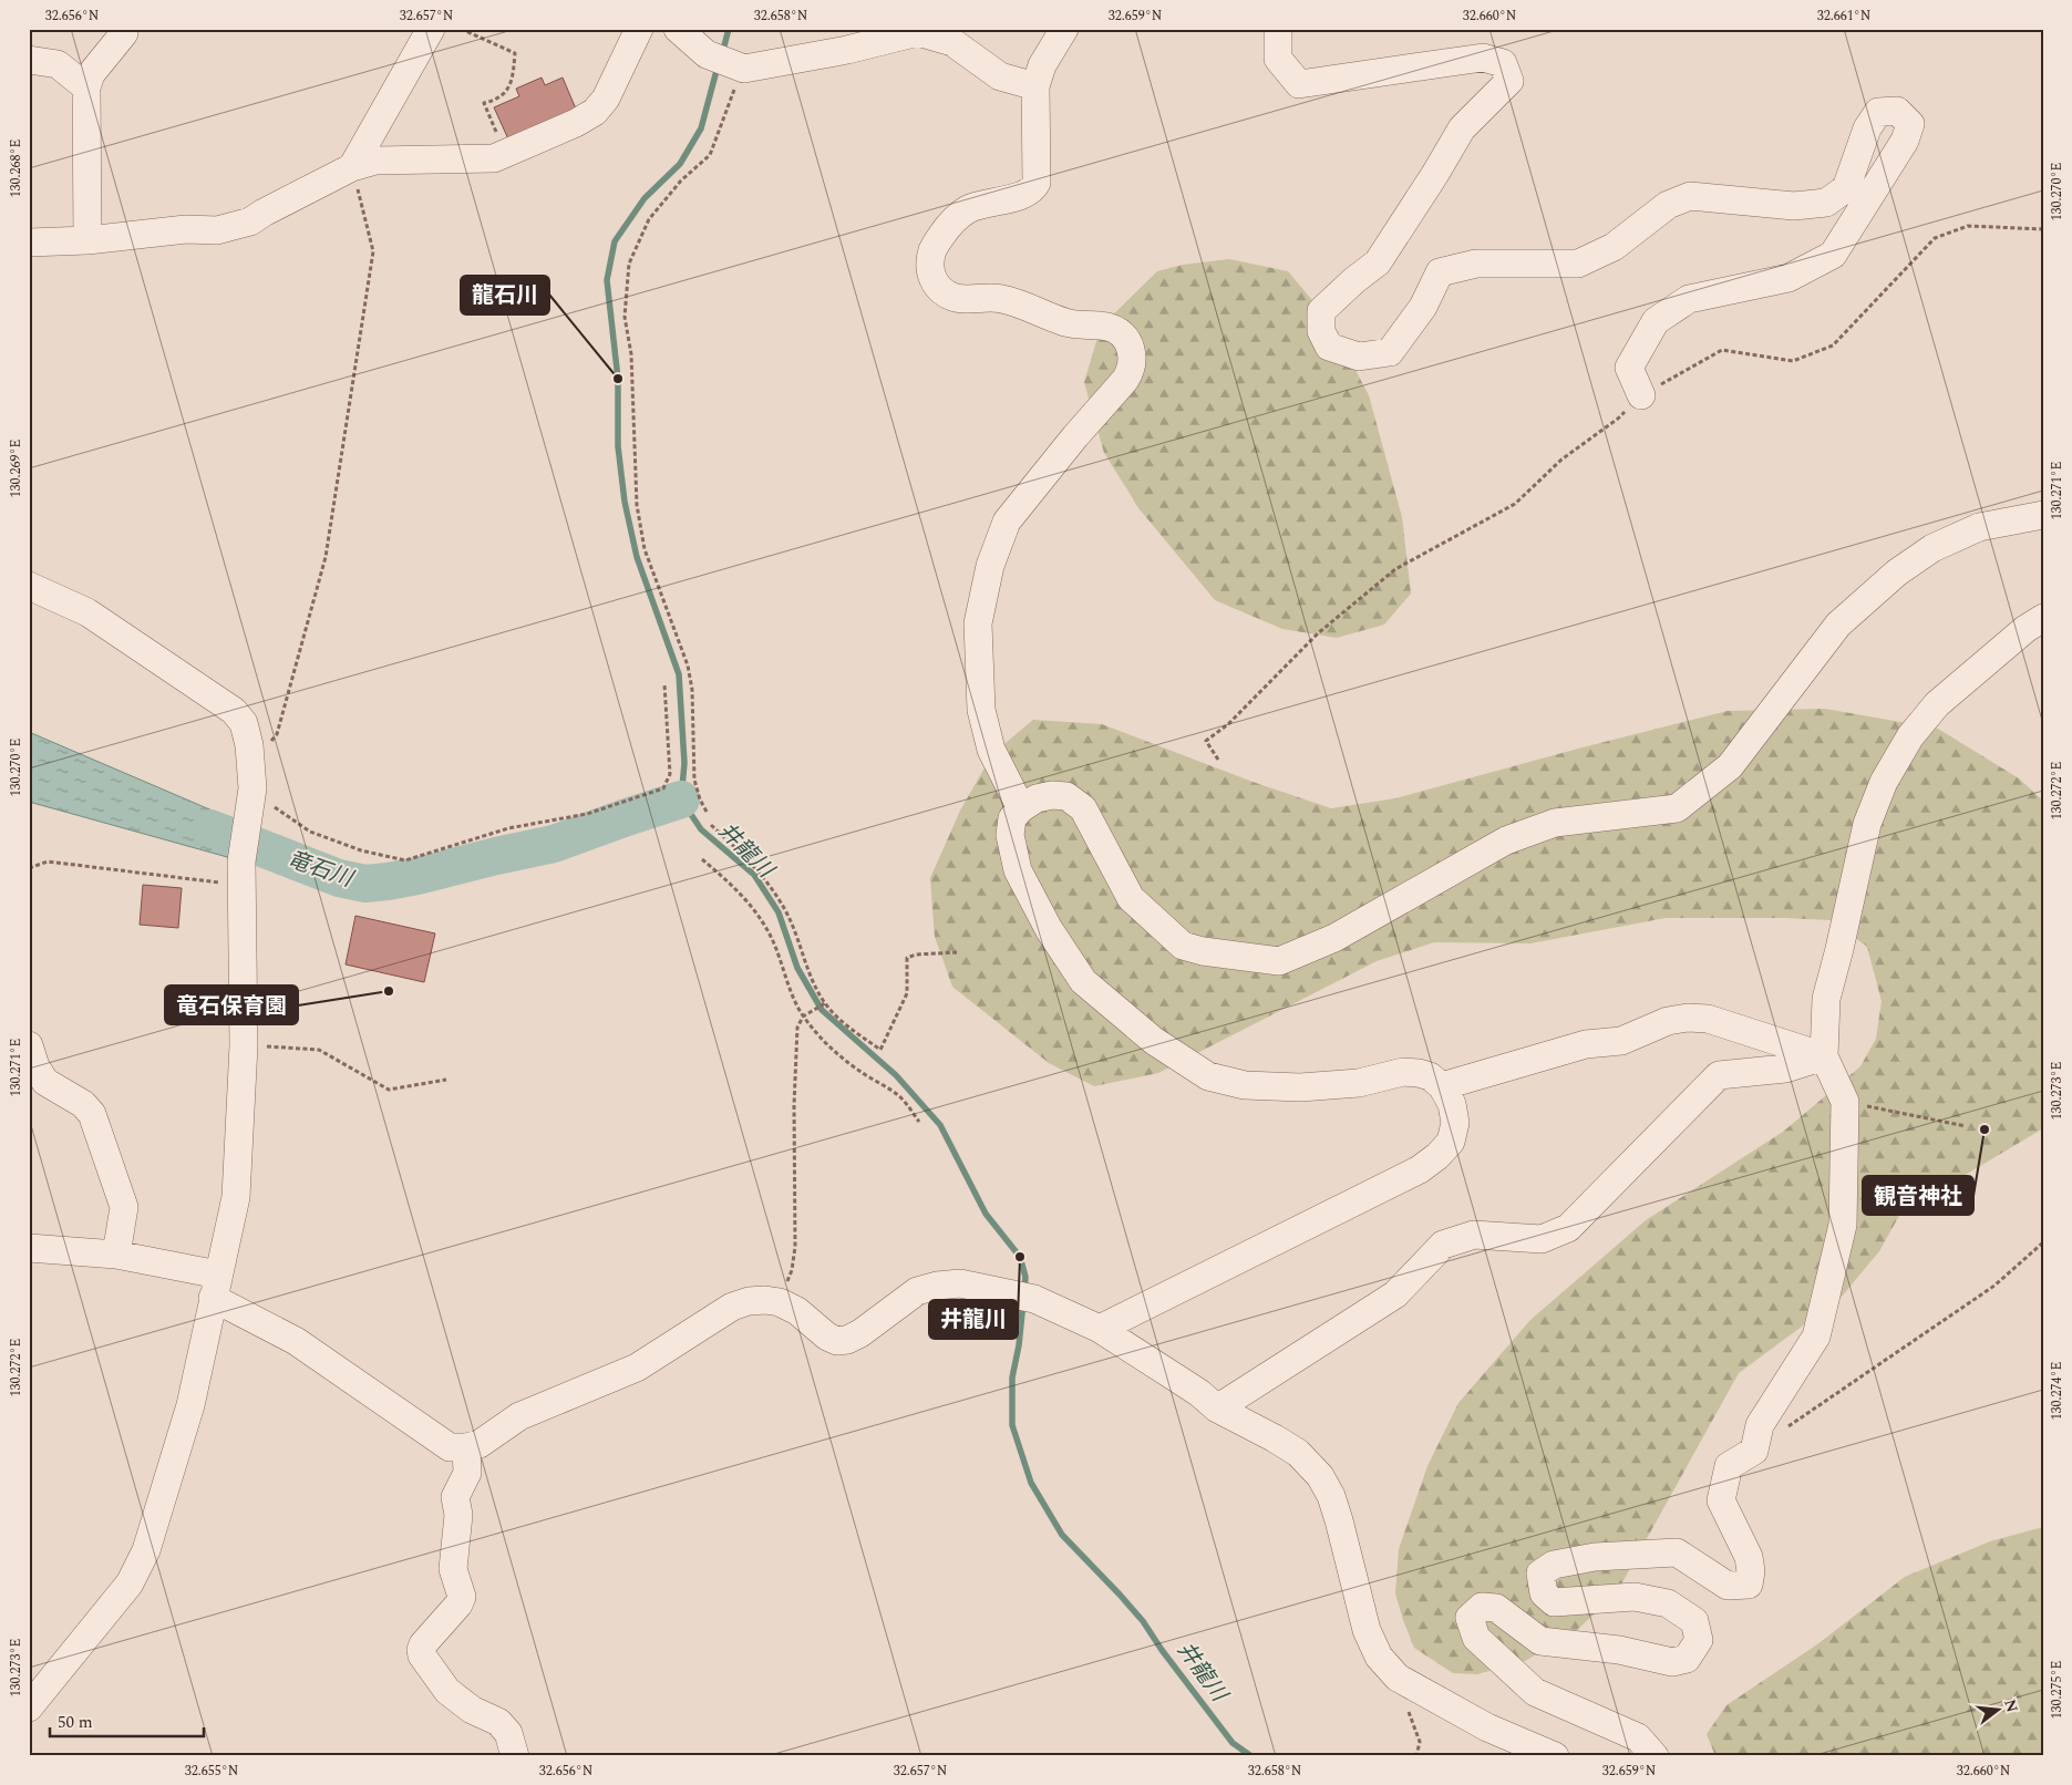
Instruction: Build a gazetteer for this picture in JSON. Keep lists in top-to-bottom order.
{
  "water": ["井龍川", "竜石川"],
  "places": [
    "龍石川",
    "竜石保育園",
    "観音神社",
    "井龍川"
  ],
  "scale_bar": "50 m",
  "north": "right",
  "coordinates": [
    "32.656°N",
    "32.657°N",
    "32.658°N",
    "32.659°N",
    "32.660°N",
    "32.661°N",
    "130.268°E",
    "130.270°E",
    "130.269°E",
    "130.271°E",
    "130.272°E",
    "130.273°E",
    "130.274°E",
    "130.275°E",
    "32.655°N"
  ]
}
